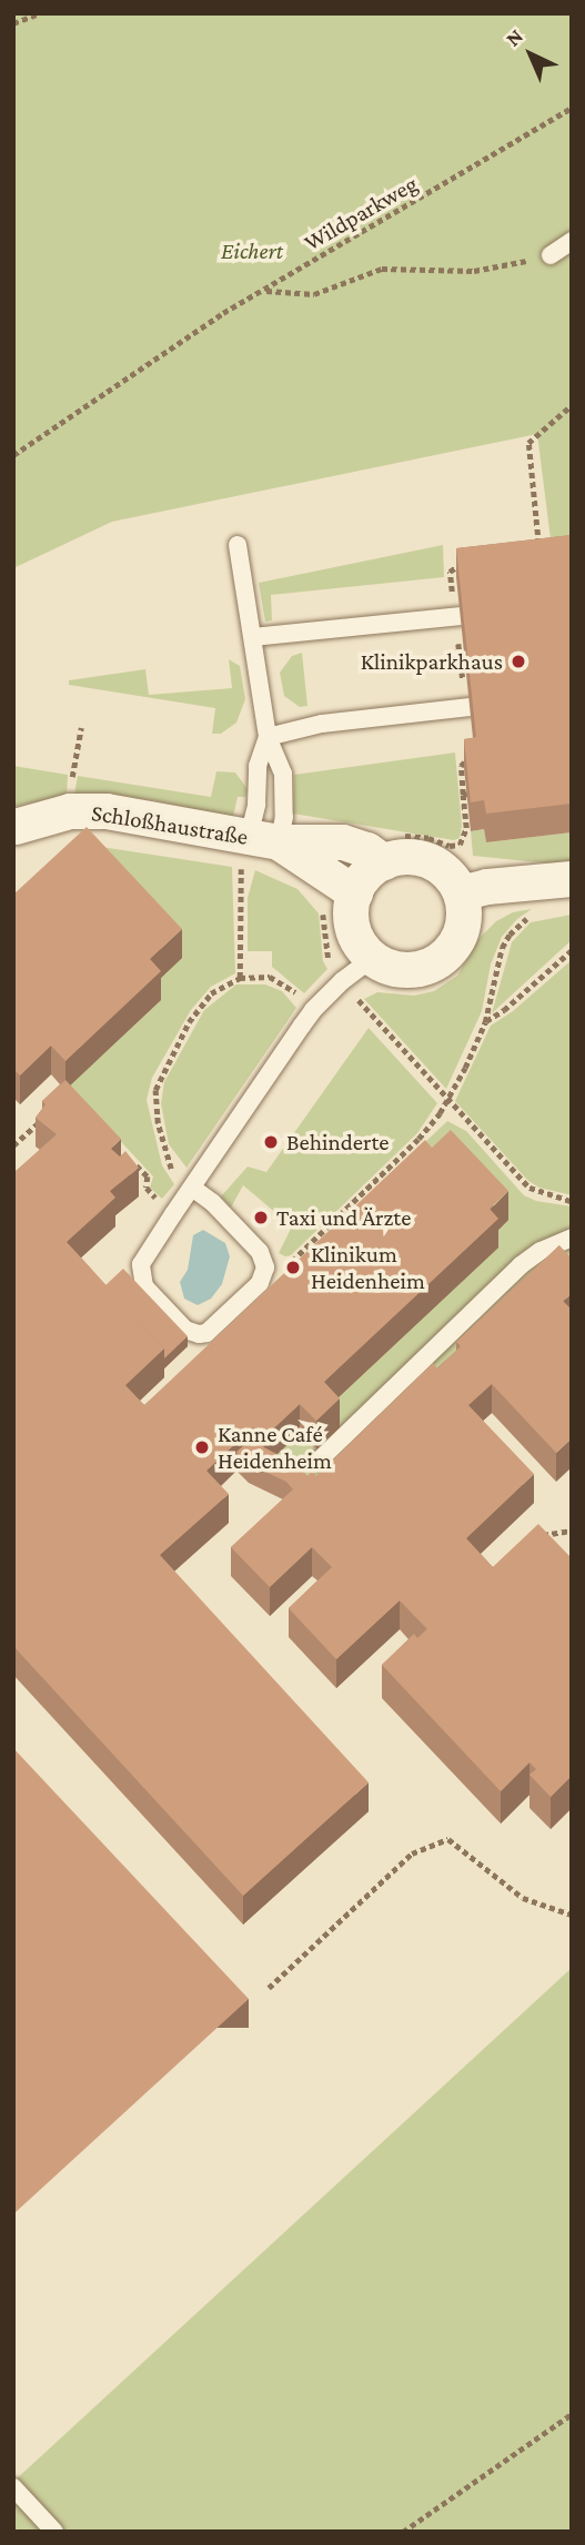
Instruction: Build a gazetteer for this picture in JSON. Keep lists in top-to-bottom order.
{
  "streets": {
    "street": ["Schloßhaustraße"],
    "path": ["Wildparkweg"]
  },
  "parks": ["Eichert"],
  "places": [
    "Klinikparkhaus",
    "Behinderte",
    "Taxi und Ärzte",
    "Klinikum Heidenheim",
    "Kanne Café Heidenheim"
  ],
  "north": "top left"
}
